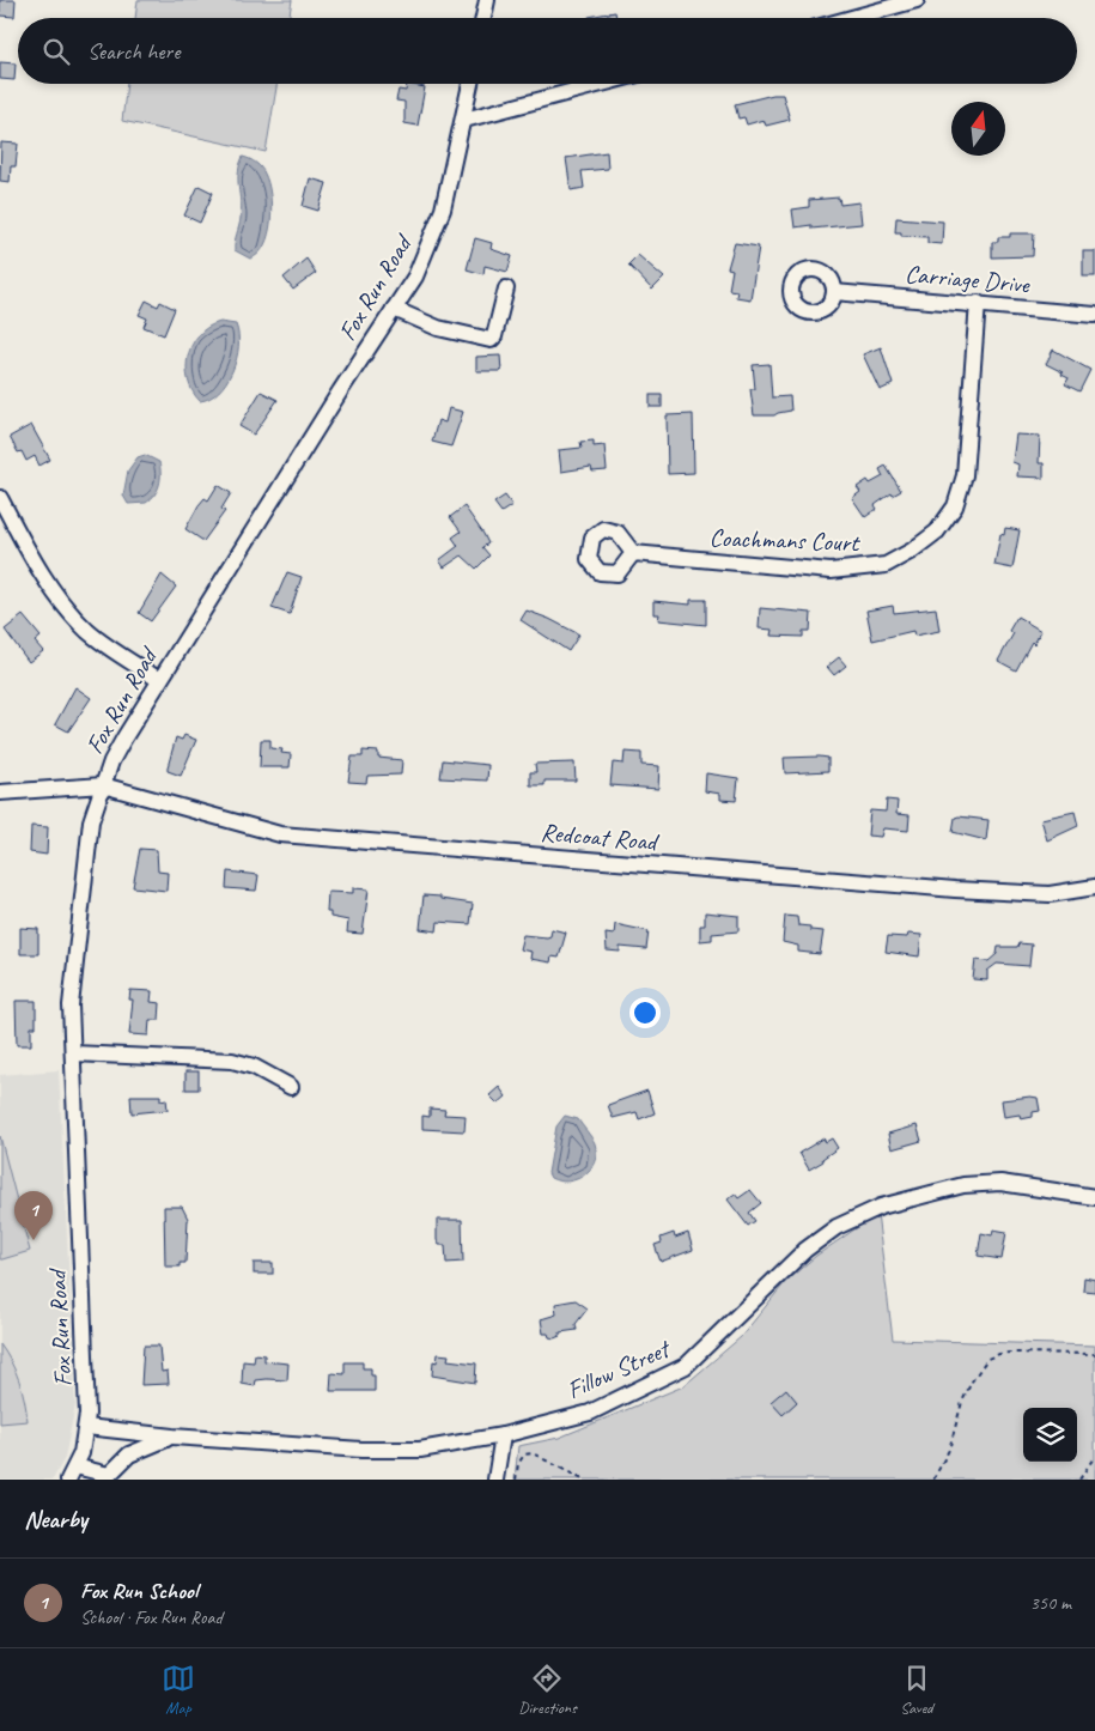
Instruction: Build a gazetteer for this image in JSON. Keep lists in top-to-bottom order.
{
  "streets": {
    "street": [
      "Carriage Drive",
      "Fox Run Road",
      "Coachmans Court",
      "Redcoat Road",
      "Fillow Street"
    ]
  },
  "crossings": [
    ["Carriage Drive", "Coachmans Court"],
    ["Fox Run Road", "Redcoat Road"],
    ["Fox Run Road", "Fillow Street"]
  ],
  "north": "top",
  "page": {
    "search": "Search here",
    "pins": "1",
    "heading": "Nearby",
    "list": [
      {
        "mark": "1",
        "name": "Fox Run School",
        "note": "School · Fox Run Road",
        "value": "350 m"
      }
    ],
    "nav": ["Map", "Directions", "Saved"]
  }
}
